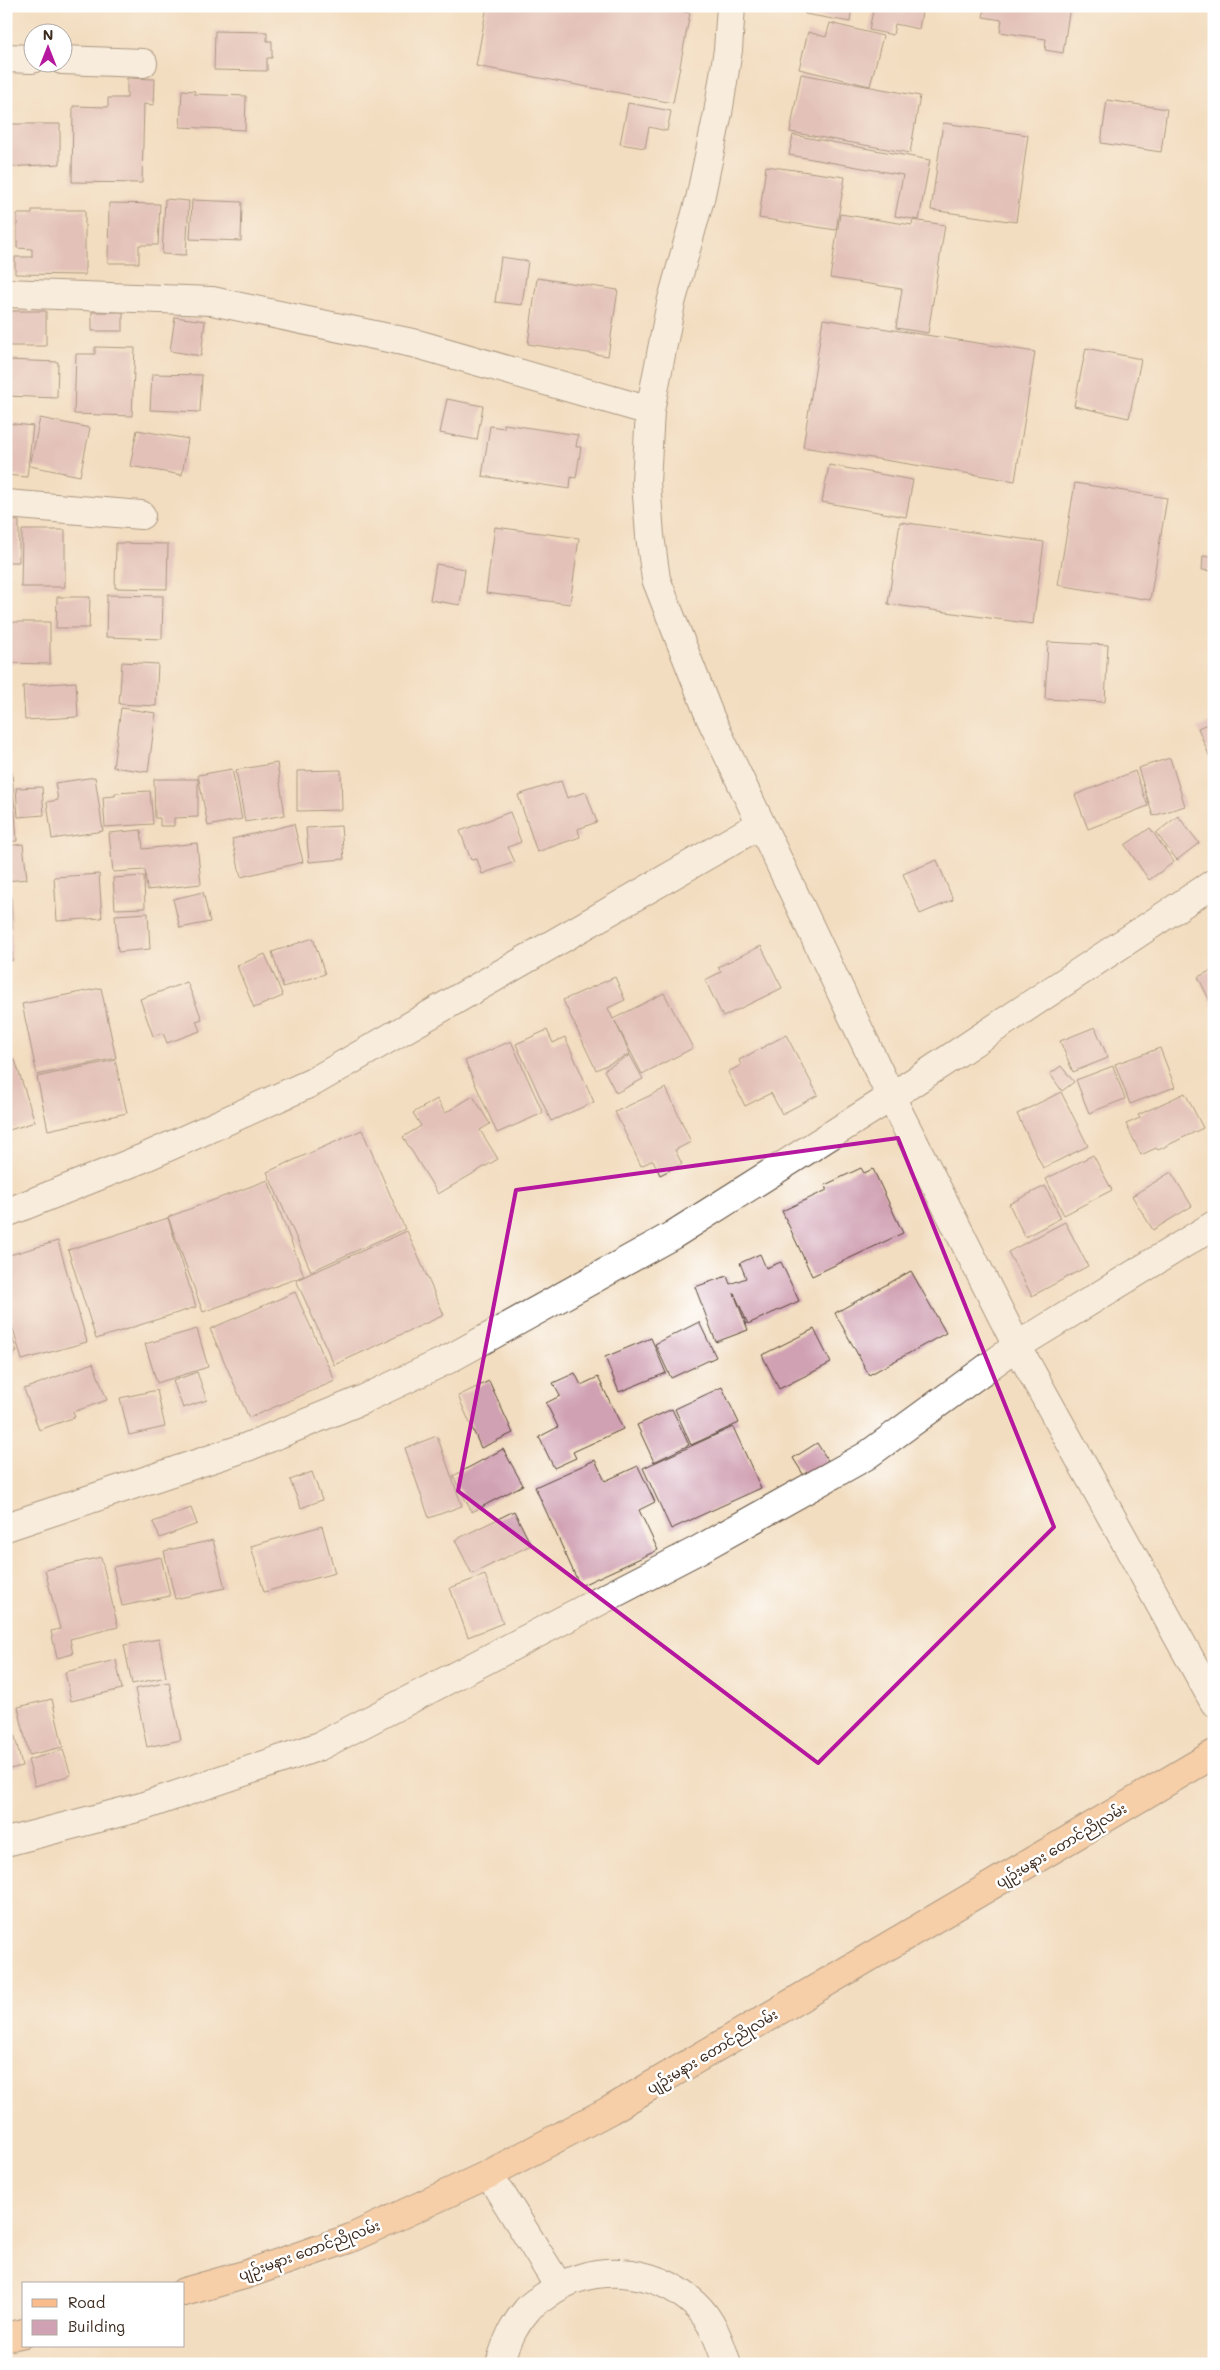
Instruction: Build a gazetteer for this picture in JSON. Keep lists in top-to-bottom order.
{
  "streets": {
    "main road": ["ပျဉ်းမနား တောင်ညိုလမ်း"]
  },
  "legend": ["Road", "Building"],
  "north": "top"
}
